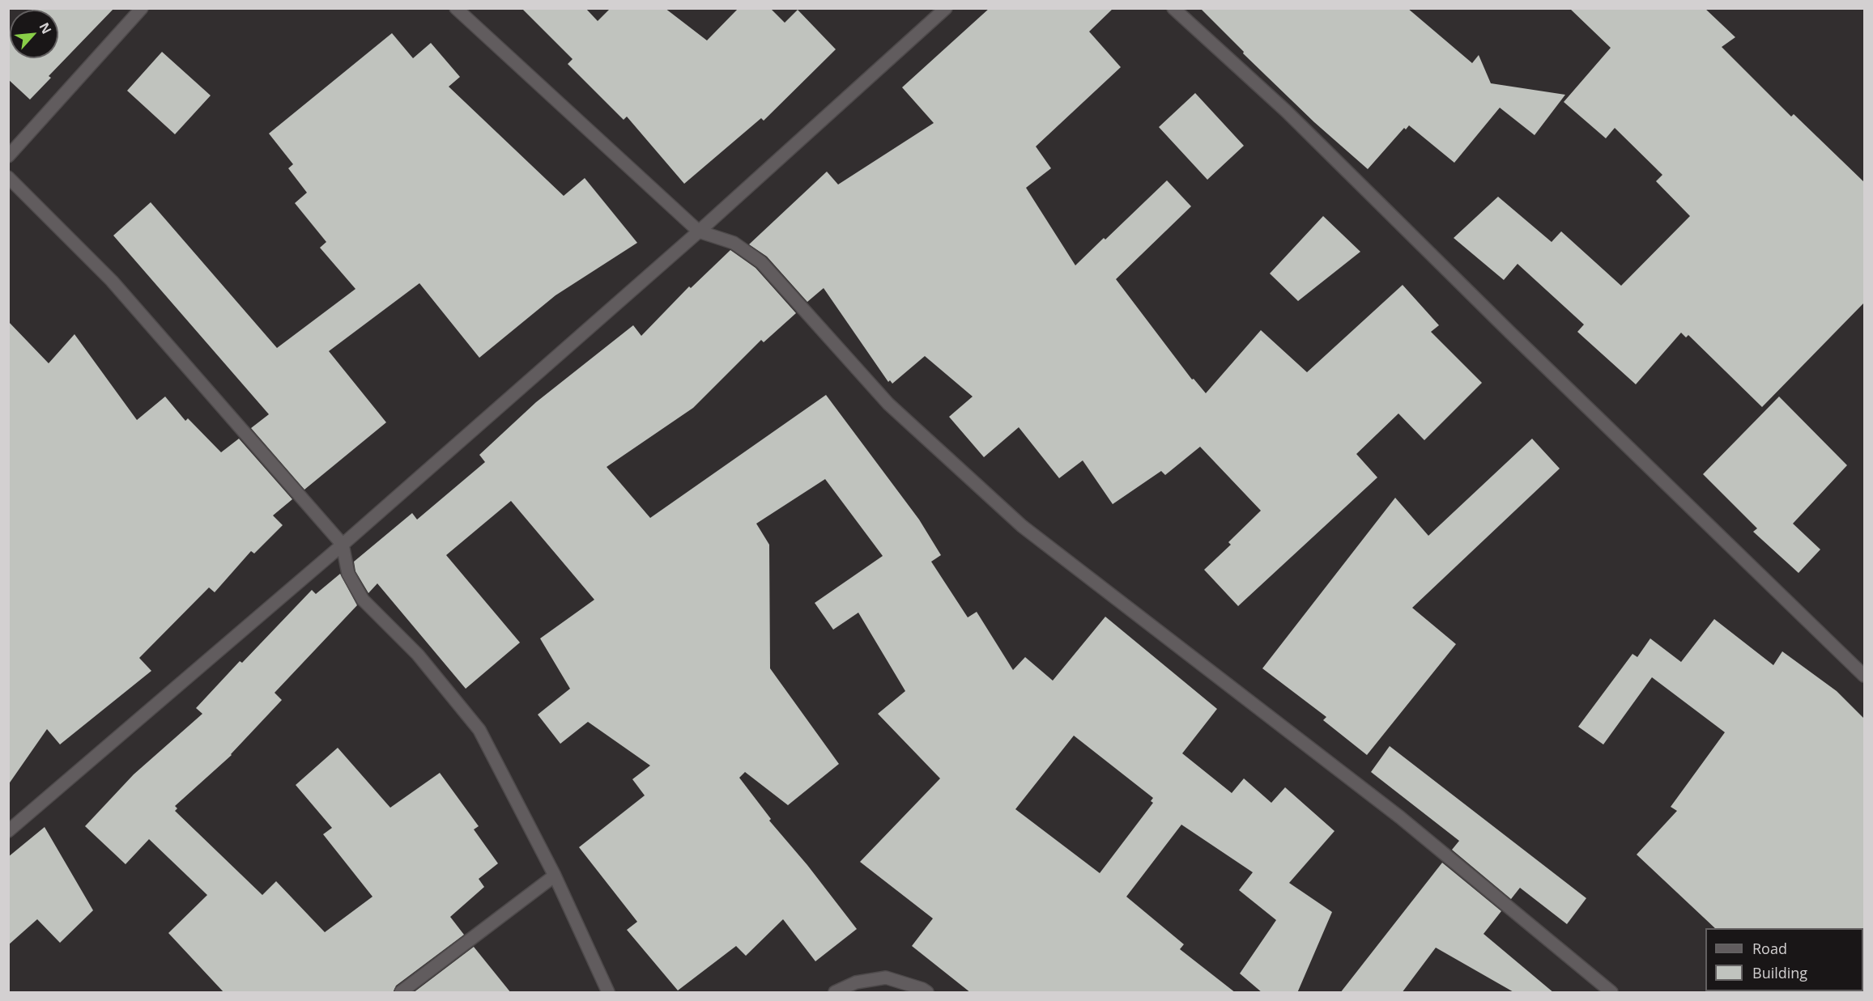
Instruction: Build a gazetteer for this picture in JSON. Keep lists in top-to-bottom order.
{
  "legend": ["Road", "Building"],
  "north": "top right"
}
